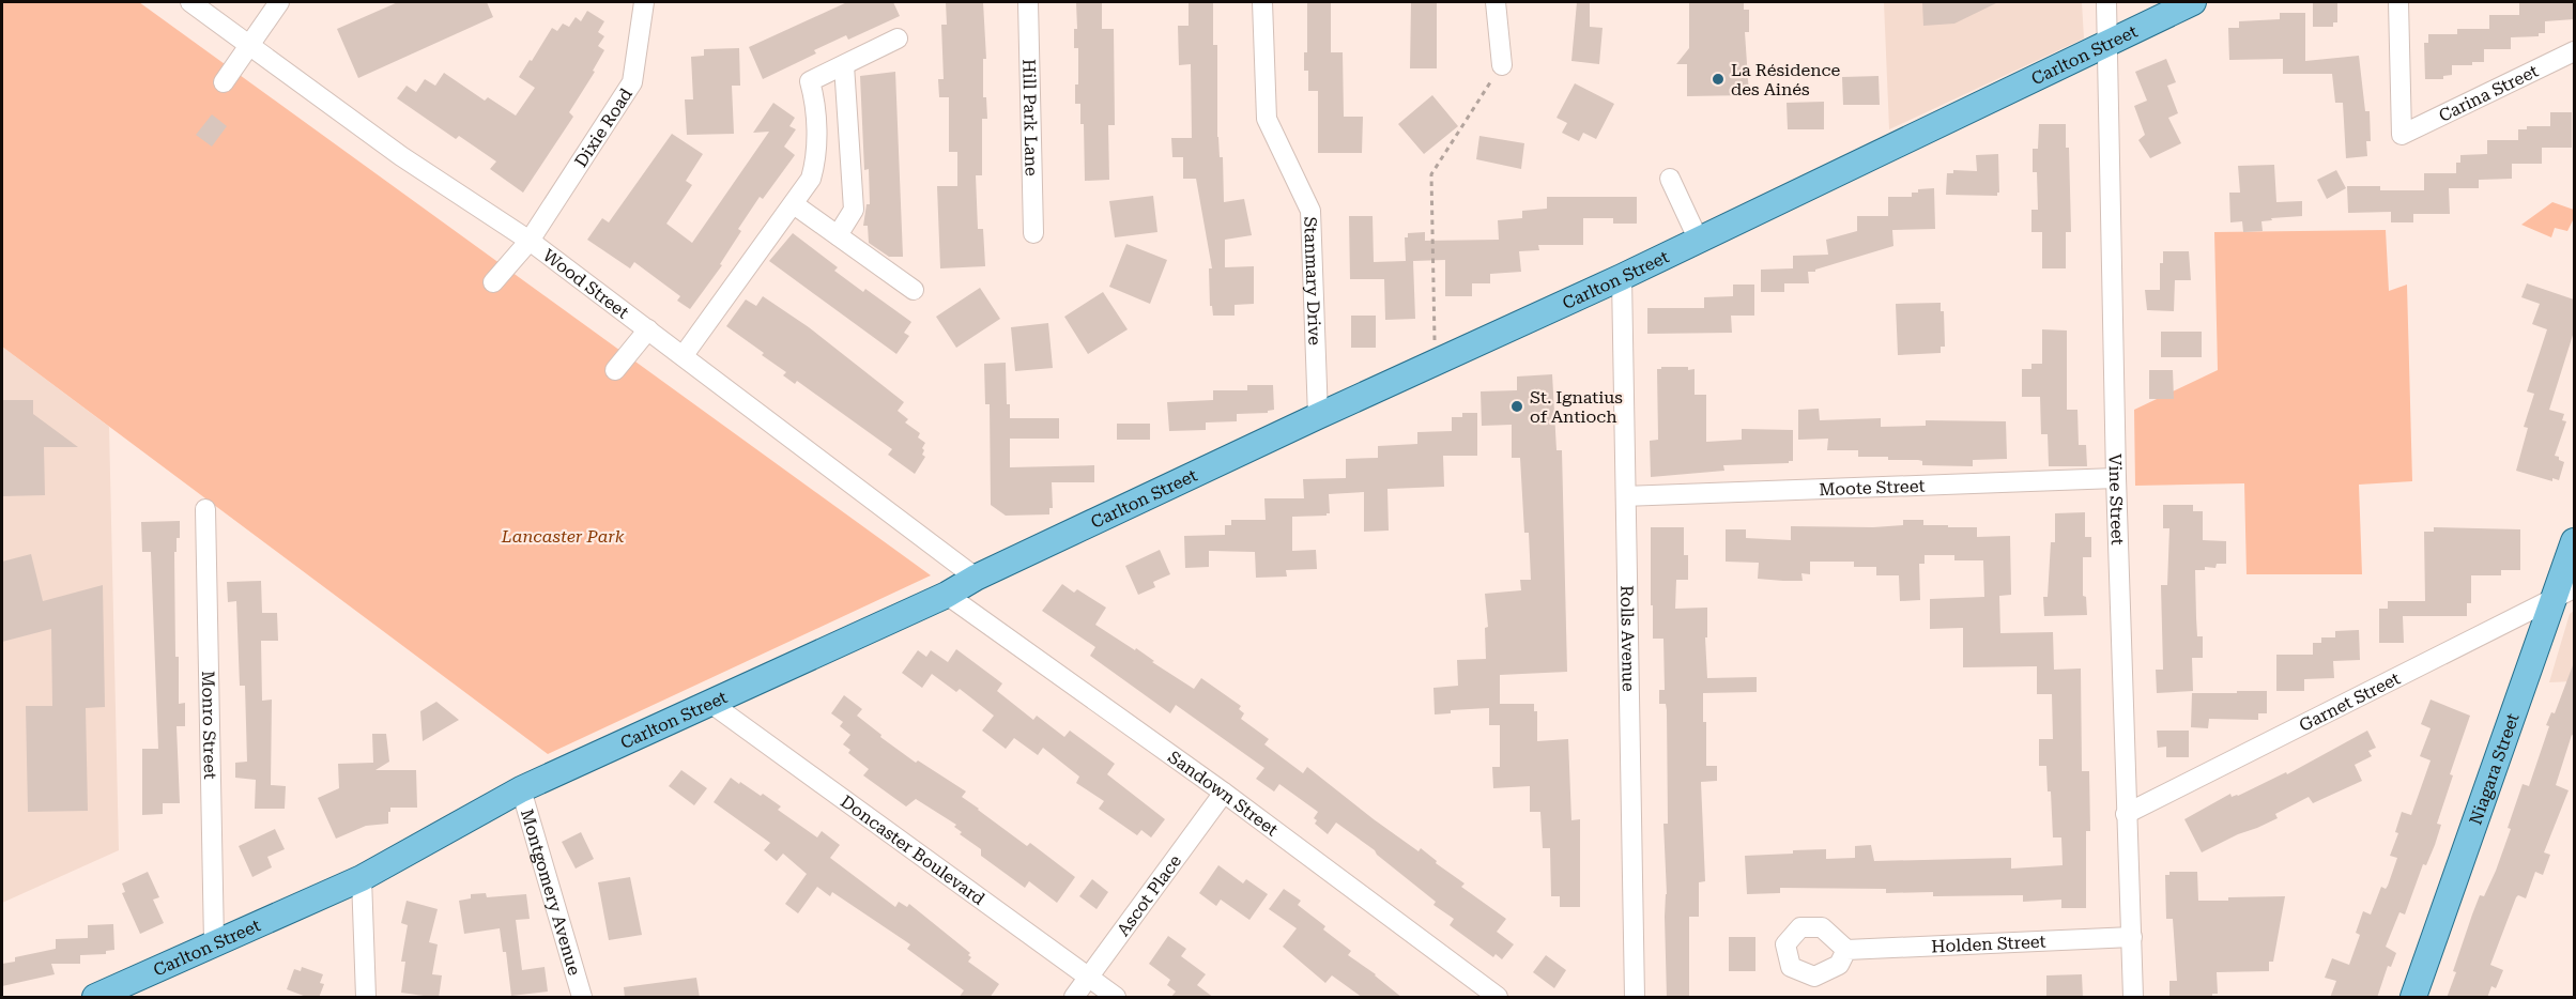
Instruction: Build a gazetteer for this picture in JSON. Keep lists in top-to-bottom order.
{
  "streets": {
    "main road": ["Carlton Street", "Niagara Street"],
    "street": [
      "Carina Street",
      "Hill Park Lane",
      "Dixie Road",
      "Stanmary Drive",
      "Wood Street",
      "Moote Street",
      "Vine Street",
      "Rolls Avenue",
      "Garnet Street",
      "Monro Street",
      "Sandown Street",
      "Doncaster Boulevard",
      "Montgomery Avenue",
      "Ascot Place",
      "Holden Street"
    ]
  },
  "crossings": [
    ["Carlton Street", "Stanmary Drive"],
    ["Carlton Street", "Wood Street"],
    ["Carlton Street", "Vine Street"],
    ["Carlton Street", "Rolls Avenue"],
    ["Carlton Street", "Monro Street"],
    ["Carlton Street", "Sandown Street"],
    ["Carlton Street", "Doncaster Boulevard"],
    ["Carlton Street", "Montgomery Avenue"],
    ["Dixie Road", "Wood Street"],
    ["Moote Street", "Vine Street"],
    ["Moote Street", "Rolls Avenue"],
    ["Vine Street", "Garnet Street"],
    ["Vine Street", "Holden Street"],
    ["Garnet Street", "Niagara Street"],
    ["Sandown Street", "Ascot Place"],
    ["Doncaster Boulevard", "Ascot Place"]
  ],
  "parks": ["Lancaster Park"],
  "places": ["La Résidence des Ainés", "St. Ignatius of Antioch"]
}
